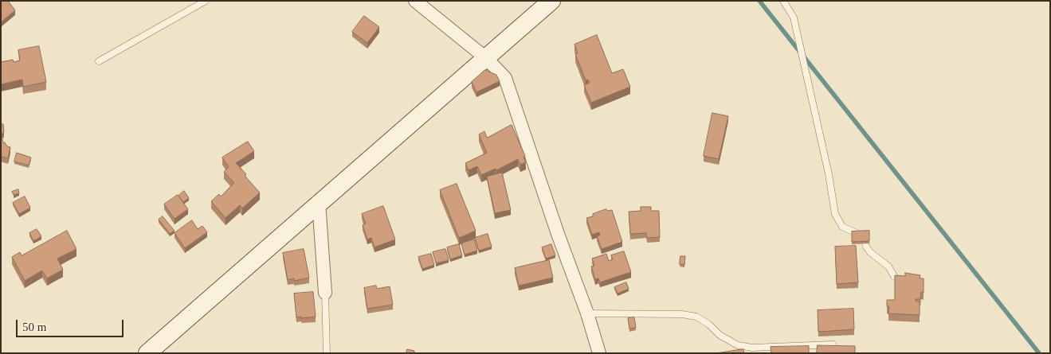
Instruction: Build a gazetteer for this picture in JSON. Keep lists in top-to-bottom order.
{
  "scale_bar": "50 m"
}
